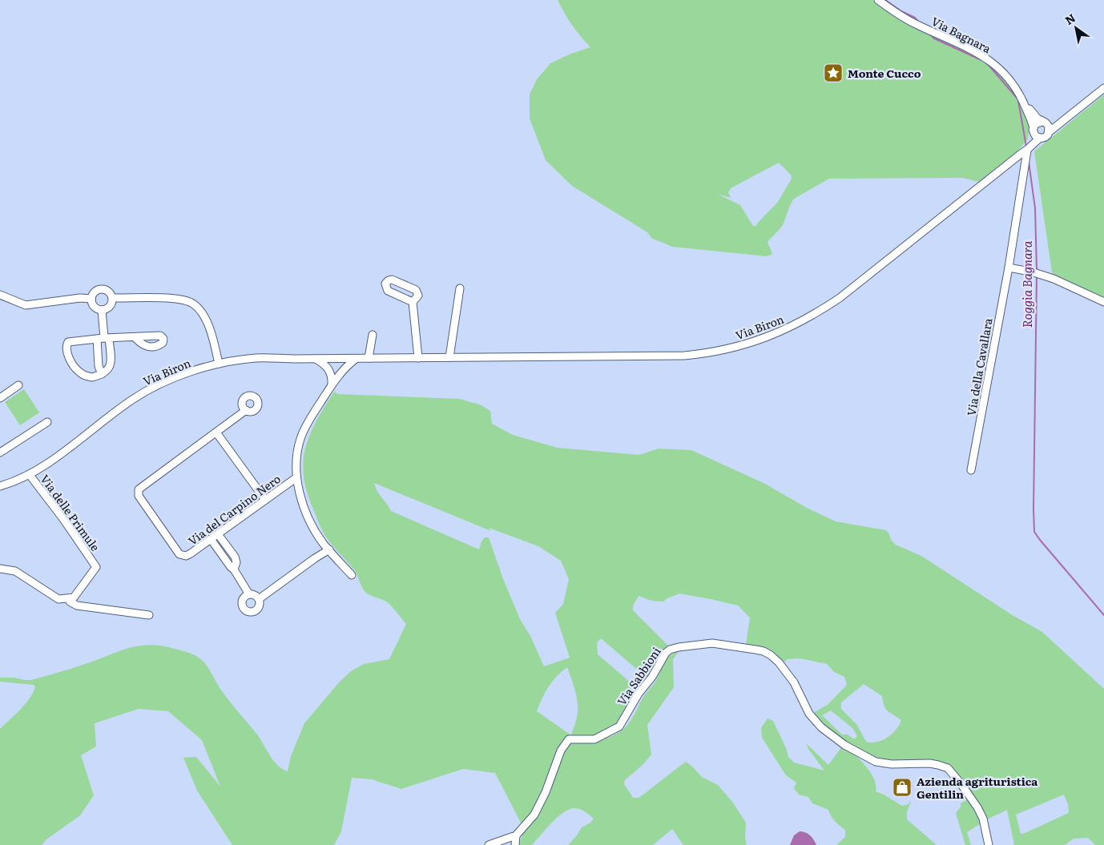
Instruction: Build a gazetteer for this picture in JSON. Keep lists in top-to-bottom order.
{
  "streets": {
    "street": [
      "Via Bagnara",
      "Via Biron",
      "Via della Cavallara",
      "Via del Carpino Nero",
      "Via delle Primule",
      "Via Sabbioni"
    ]
  },
  "crossings": [
    ["Via Bagnara", "Via Biron"],
    ["Via Biron", "Via della Cavallara"],
    ["Via Biron", "Via delle Primule"]
  ],
  "water": ["Roggia Bagnara"],
  "places": {
    "place": ["Monte Cucco"],
    "shop": ["Azienda agrituristica Gentilin"]
  },
  "north": "top left"
}
